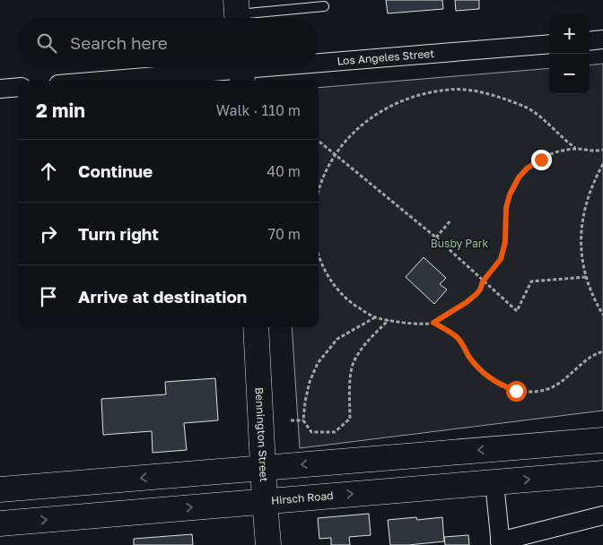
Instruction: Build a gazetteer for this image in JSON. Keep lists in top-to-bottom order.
{
  "streets": {
    "main road": ["Bennington Street", "Hirsch Road"],
    "street": ["Los Angeles Street"]
  },
  "crossings": [
    ["Bennington Street", "Hirsch Road"]
  ],
  "parks": ["Busby Park"],
  "page": {
    "map_buttons": ["+", "−"],
    "search": "Search here",
    "heading": ["2 min", "Walk · 110 m"],
    "list": [
      ["Continue", "40 m"],
      ["Turn right", "70 m"],
      "Arrive at destination"
    ]
  }
}
